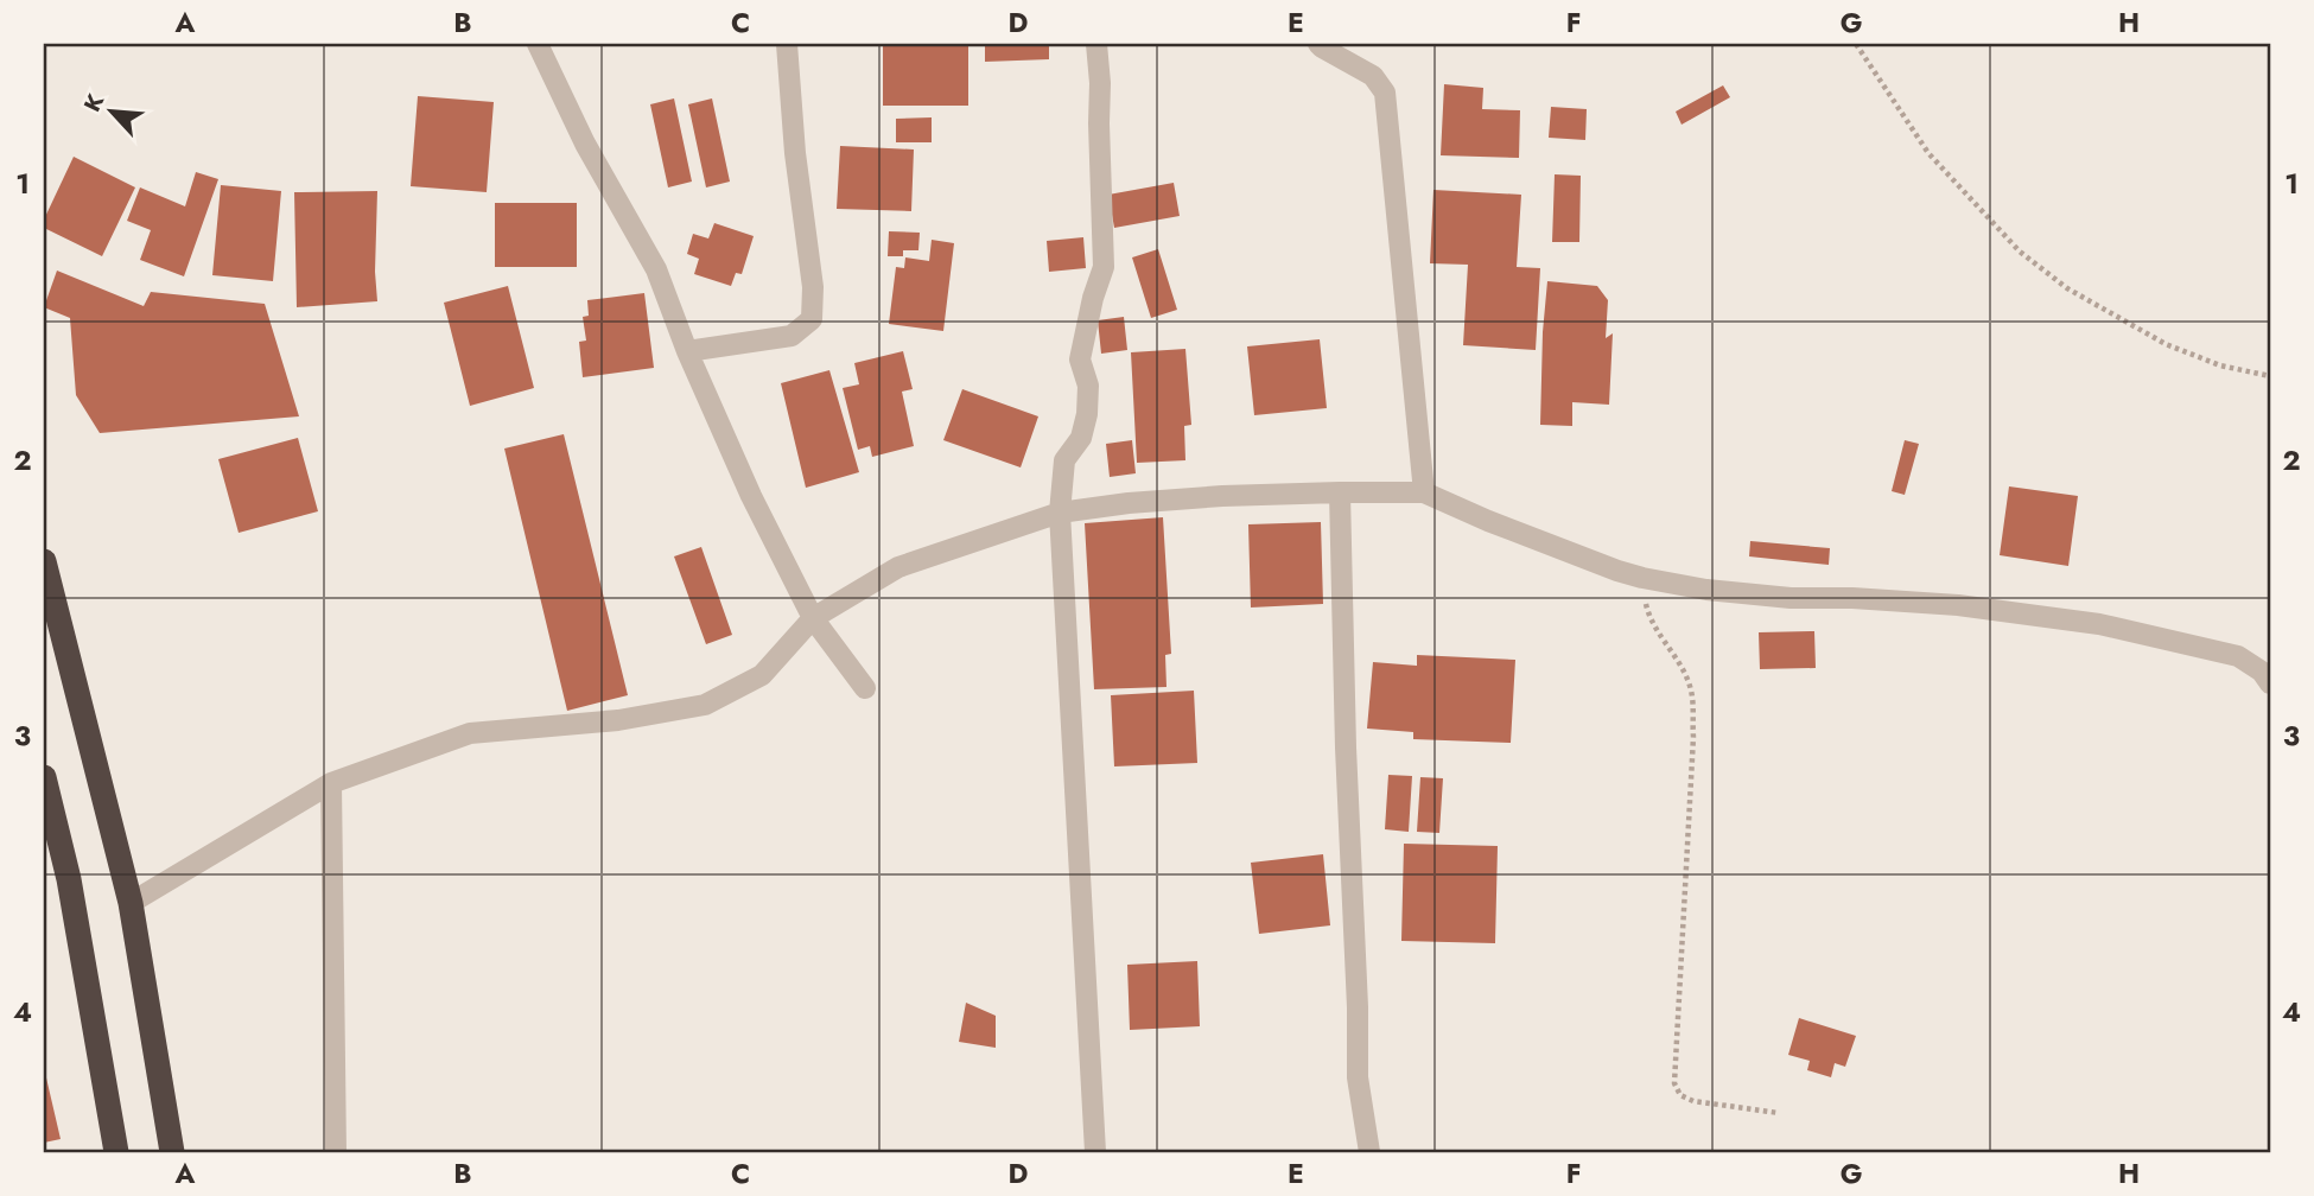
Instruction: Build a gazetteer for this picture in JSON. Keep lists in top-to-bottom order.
{
  "north": "top left",
  "grid": {
    "columns": [
      "A",
      "B",
      "C",
      "D",
      "E",
      "F",
      "G",
      "H"
    ],
    "rows": [
      "1",
      "2",
      "3",
      "4"
    ]
  }
}
